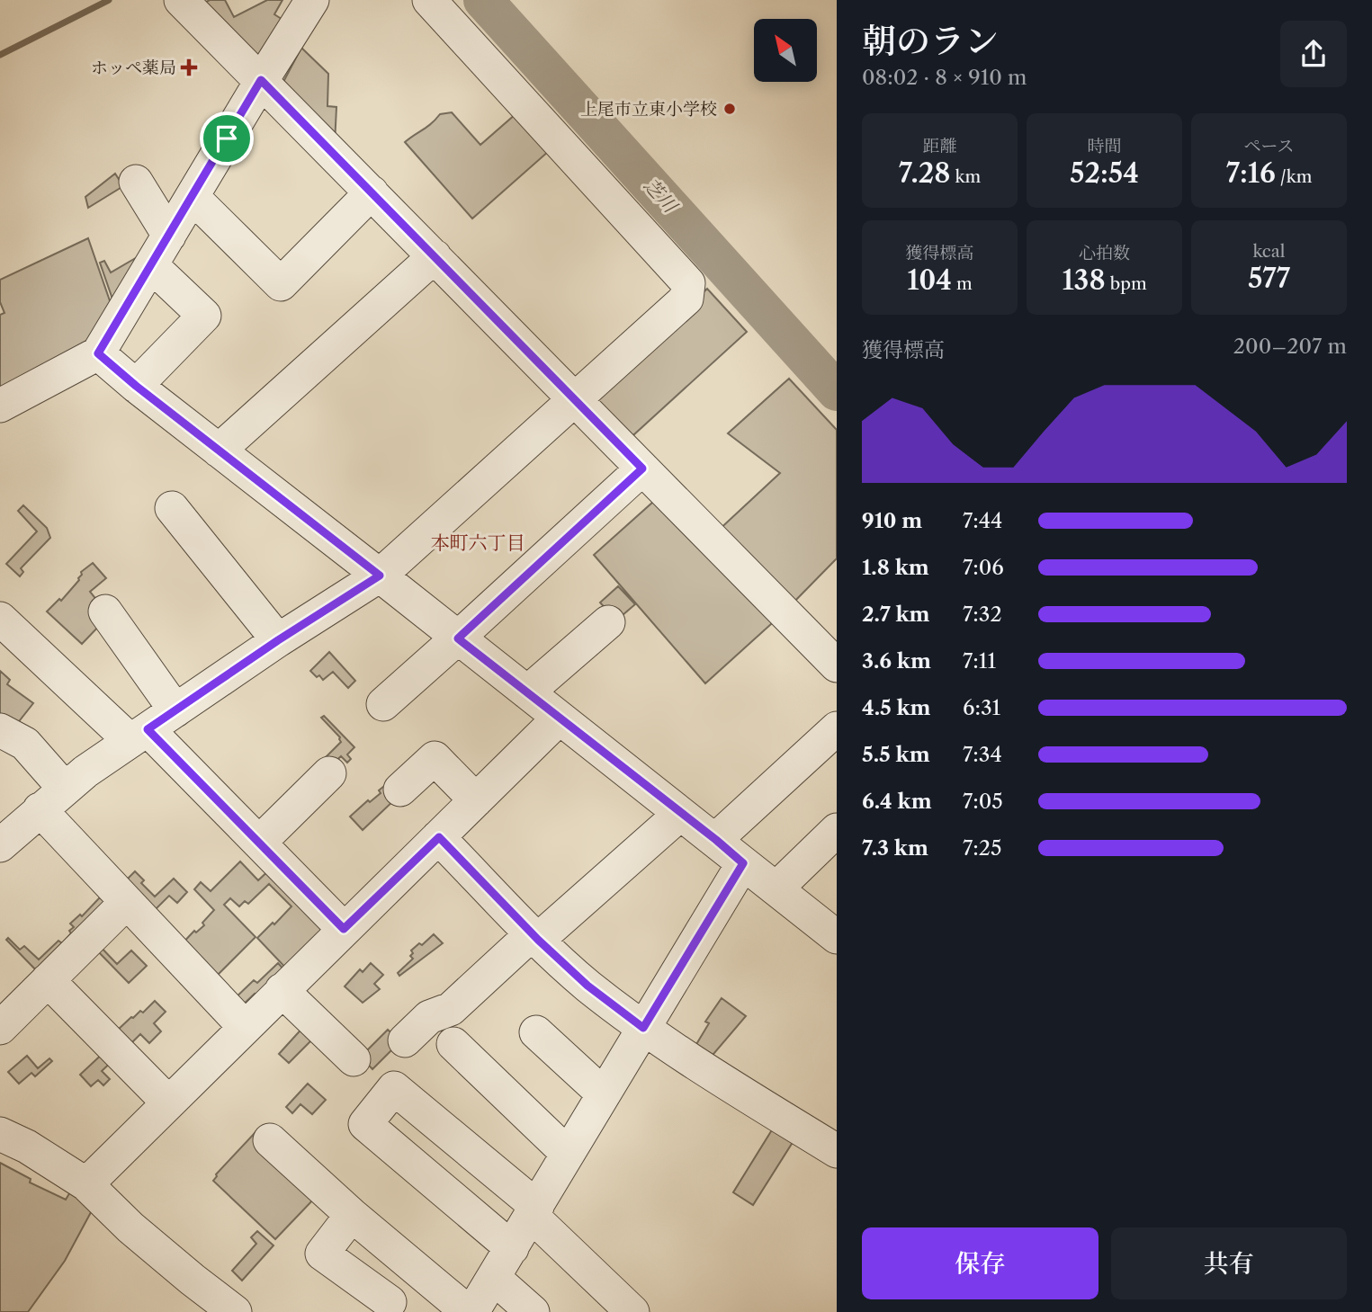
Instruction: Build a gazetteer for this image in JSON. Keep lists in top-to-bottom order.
{
  "districts": ["本町六丁目"],
  "water": ["芝川"],
  "places": {
    "health": ["ホッペ薬局"],
    "other": ["上尾市立東小学校"]
  },
  "north": "top left",
  "page": {
    "heading": ["朝のラン", "08:02 · 8 × 910 m"],
    "stats": [
      ["距離", "7.28 km"],
      ["時間", "52:54"],
      ["ペース", "7:16 /km"],
      ["獲得標高", "104 m"],
      ["心拍数", "138 bpm"],
      ["kcal", "577"]
    ],
    "chart": ["獲得標高", "200–207 m"],
    "list": [
      {
        "name": "910 m",
        "note": "7:44"
      },
      {
        "name": "1.8 km",
        "note": "7:06"
      },
      {
        "name": "2.7 km",
        "note": "7:32"
      },
      {
        "name": "3.6 km",
        "note": "7:11"
      },
      {
        "name": "4.5 km",
        "note": "6:31"
      },
      {
        "name": "5.5 km",
        "note": "7:34"
      },
      {
        "name": "6.4 km",
        "note": "7:05"
      },
      {
        "name": "7.3 km",
        "note": "7:25"
      }
    ],
    "buttons": ["保存", "共有"]
  }
}
